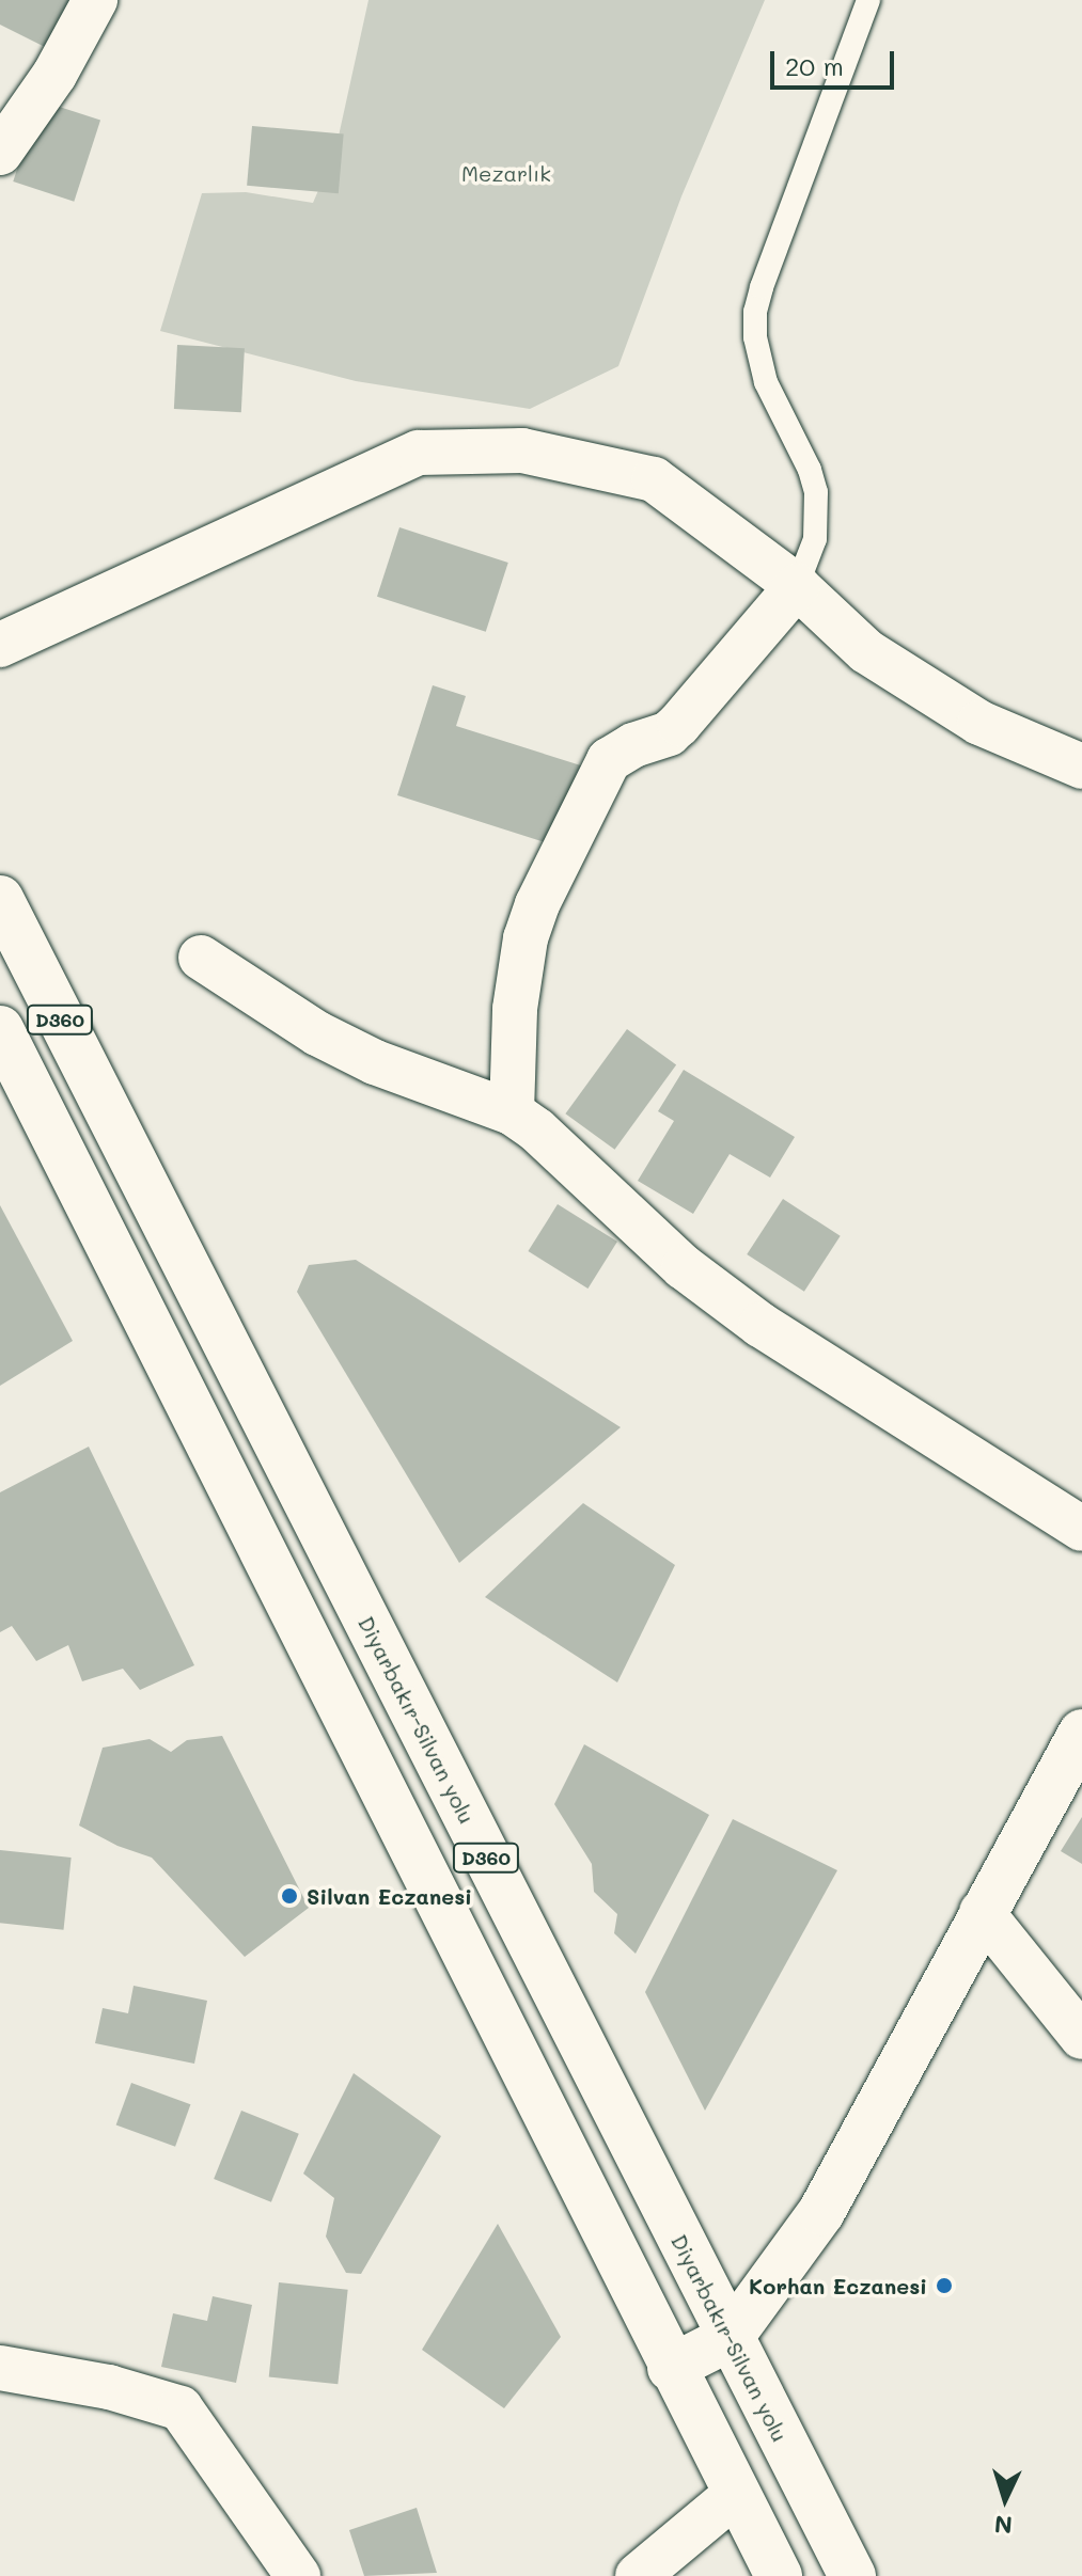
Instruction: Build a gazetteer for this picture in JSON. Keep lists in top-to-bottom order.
{
  "streets": {
    "main road": ["D360", "Diyarbakır-Silvan yolu"]
  },
  "parks": ["Mezarlık"],
  "places": ["Silvan Eczanesi", "Korhan Eczanesi"],
  "scale_bar": "20 m",
  "north": "bottom"
}
